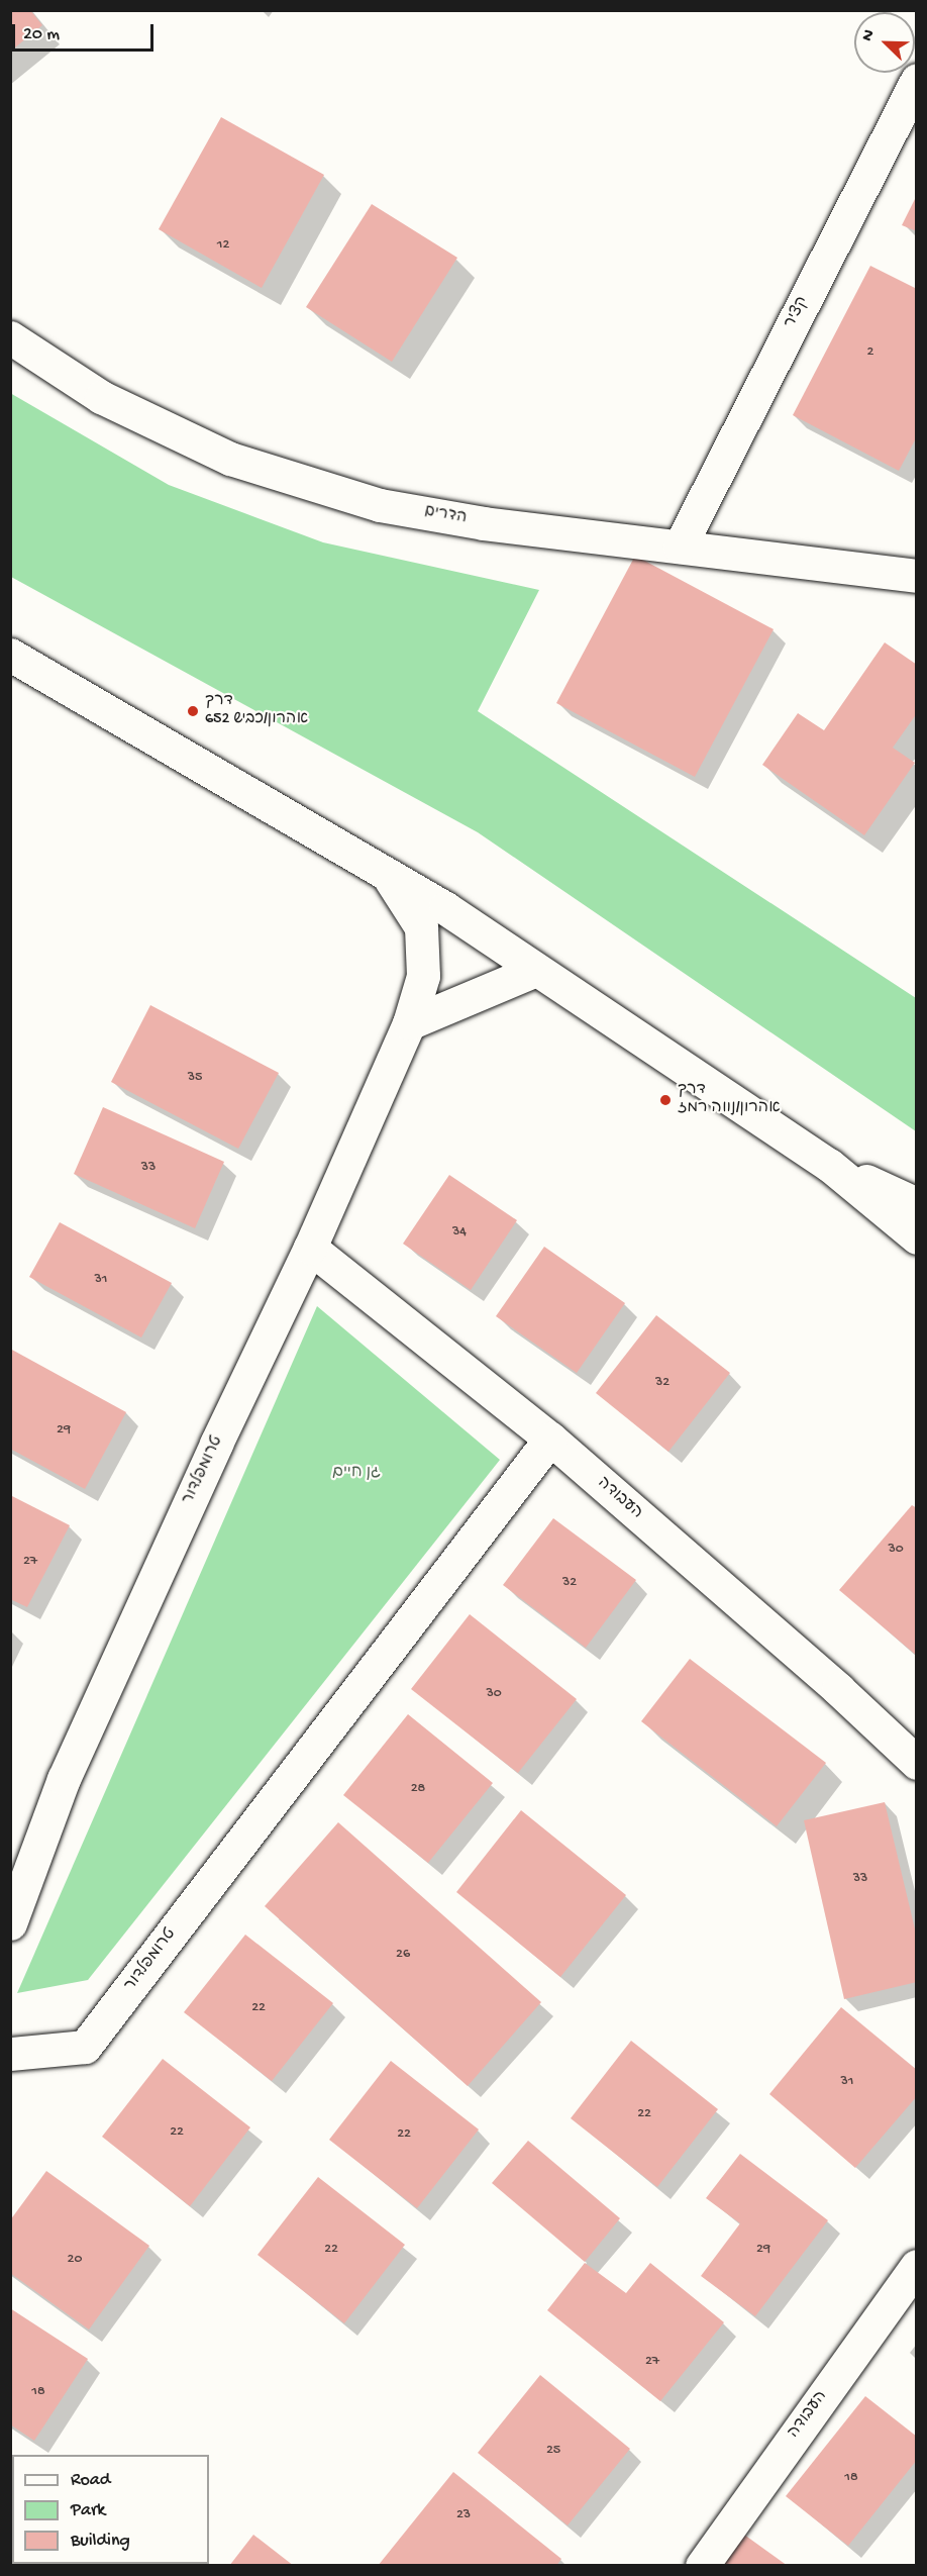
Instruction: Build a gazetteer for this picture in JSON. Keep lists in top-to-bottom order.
{
  "streets": {
    "street": [
      "קציר",
      "הדרים",
      "טרומפלדור",
      "העבודה"
    ]
  },
  "crossings": [
    ["קציר", "הדרים"],
    ["טרומפלדור", "העבודה"]
  ],
  "parks": ["גן חיים"],
  "places": ["דרך אהרון/כביש 652", "דרך אהרון/נווה רמז"],
  "house_numbers": [
    "12",
    "2",
    "35",
    "33",
    "34",
    "31",
    "32",
    "29",
    "30",
    "27",
    "32",
    "30",
    "28",
    "33",
    "26",
    "22",
    "31",
    "22",
    "22",
    "22",
    "22",
    "29",
    "20",
    "27",
    "18",
    "25",
    "18",
    "23"
  ],
  "legend": ["Road", "Park", "Building"],
  "scale_bar": "20 m",
  "north": "top left"
}
